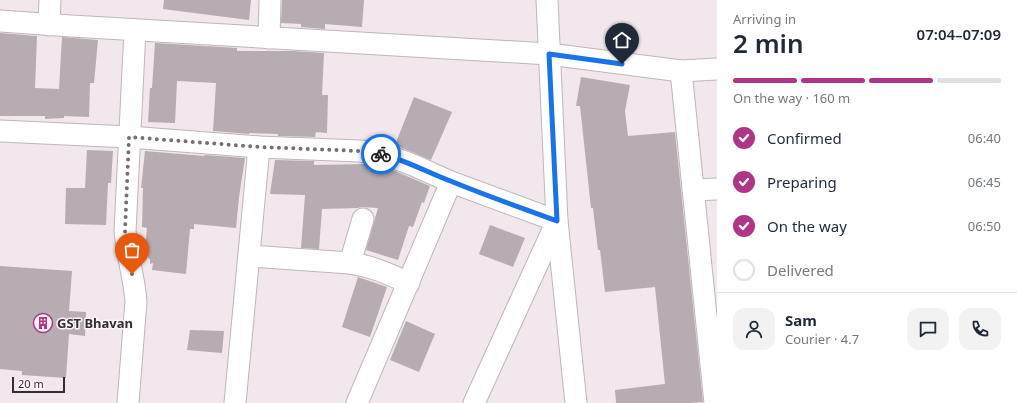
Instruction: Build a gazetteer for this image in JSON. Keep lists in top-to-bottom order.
{
  "places": {
    "building": ["GST Bhavan"]
  },
  "scale_bar": "20 m",
  "page": {
    "heading": ["2 min", "Arriving in", "07:04–07:09"],
    "panel": ["Sam", "Courier · 4.7"],
    "bar": "On the way · 160 m",
    "list": [
      ["Confirmed", "06:40"],
      ["Preparing", "06:45"],
      ["On the way", "06:50"],
      "Delivered"
    ],
    "scale": "20 m"
  }
}
